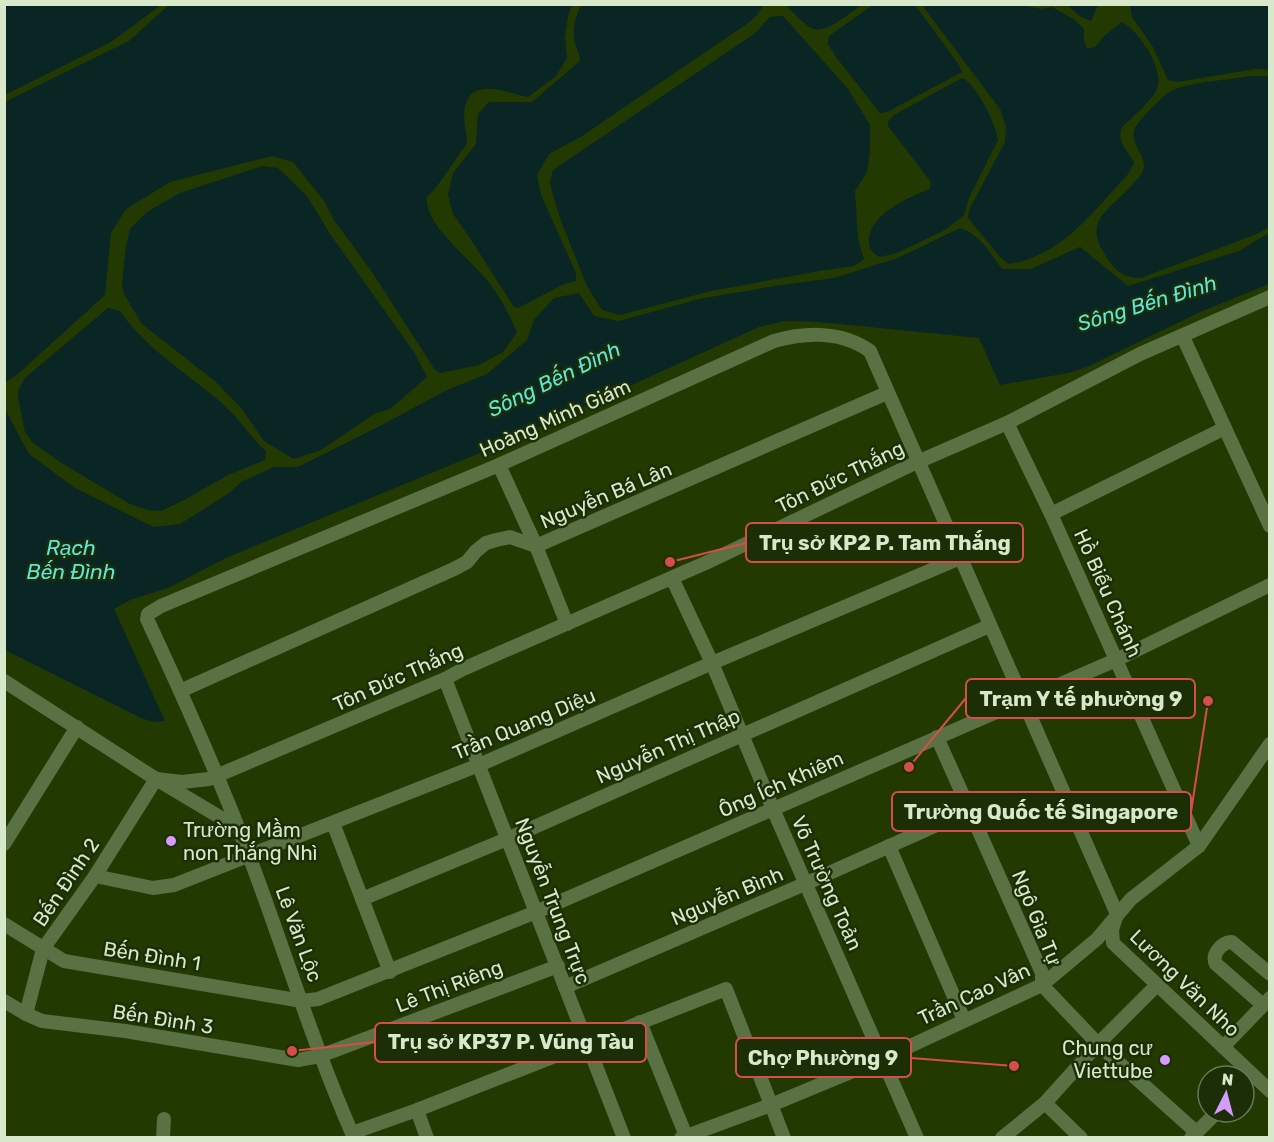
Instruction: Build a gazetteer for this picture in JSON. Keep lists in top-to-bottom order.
{
  "streets": {
    "street": [
      "Hoàng Minh Giám",
      "Tôn Đức Thắng",
      "Nguyễn Bá Lân",
      "Hồ Biểu Chánh",
      "Trần Quang Diệu",
      "Nguyễn Thị Thập",
      "Ông Ích Khiêm",
      "Bến Đình 2",
      "Võ Trường Toản",
      "Nguyễn Bình",
      "Nguyễn Trung Trực",
      "Ngô Gia Tự",
      "Lê Văn Lộc",
      "Bến Đình 1",
      "Lương Văn Nho",
      "Lê Thị Riêng",
      "Trần Cao Vân",
      "Bến Đình 3"
    ]
  },
  "crossings": [
    ["Hoàng Minh Giám", "Tôn Đức Thắng"],
    ["Hoàng Minh Giám", "Nguyễn Bá Lân"],
    ["Hoàng Minh Giám", "Lê Văn Lộc"],
    ["Hoàng Minh Giám", "Lương Văn Nho"],
    ["Tôn Đức Thắng", "Hồ Biểu Chánh"],
    ["Tôn Đức Thắng", "Bến Đình 2"],
    ["Tôn Đức Thắng", "Võ Trường Toản"],
    ["Tôn Đức Thắng", "Nguyễn Trung Trực"],
    ["Tôn Đức Thắng", "Lê Văn Lộc"],
    ["Tôn Đức Thắng", "Lương Văn Nho"],
    ["Nguyễn Bá Lân", "Lê Văn Lộc"],
    ["Hồ Biểu Chánh", "Ông Ích Khiêm"],
    ["Hồ Biểu Chánh", "Trần Cao Vân"],
    ["Trần Quang Diệu", "Bến Đình 2"],
    ["Trần Quang Diệu", "Võ Trường Toản"],
    ["Trần Quang Diệu", "Nguyễn Trung Trực"],
    ["Trần Quang Diệu", "Lê Văn Lộc"],
    ["Trần Quang Diệu", "Lương Văn Nho"],
    ["Nguyễn Thị Thập", "Võ Trường Toản"],
    ["Nguyễn Thị Thập", "Nguyễn Trung Trực"],
    ["Nguyễn Thị Thập", "Lương Văn Nho"],
    ["Ông Ích Khiêm", "Võ Trường Toản"],
    ["Ông Ích Khiêm", "Nguyễn Trung Trực"],
    ["Ông Ích Khiêm", "Ngô Gia Tự"],
    ["Ông Ích Khiêm", "Lê Văn Lộc"],
    ["Ông Ích Khiêm", "Bến Đình 1"],
    ["Ông Ích Khiêm", "Lương Văn Nho"],
    ["Bến Đình 2", "Bến Đình 1"],
    ["Bến Đình 2", "Bến Đình 3"],
    ["Võ Trường Toản", "Nguyễn Bình"],
    ["Võ Trường Toản", "Trần Cao Vân"],
    ["Nguyễn Bình", "Nguyễn Trung Trực"],
    ["Nguyễn Bình", "Ngô Gia Tự"],
    ["Nguyễn Trung Trực", "Lê Thị Riêng"],
    ["Ngô Gia Tự", "Trần Cao Vân"],
    ["Lê Văn Lộc", "Bến Đình 1"],
    ["Lê Văn Lộc", "Lê Thị Riêng"],
    ["Lê Văn Lộc", "Bến Đình 3"],
    ["Lương Văn Nho", "Trần Cao Vân"],
    ["Lê Thị Riêng", "Bến Đình 3"]
  ],
  "water": ["Sông Bến Đình", "Rạch Bến Đình"],
  "places": [
    "Trụ sở KP2 P. Tam Thắng",
    "Trường Quốc tế Singapore",
    "Trạm Y tế phường 9",
    "Trường Mầm non Thắng Nhì",
    "Trụ sở KP37 P. Vũng Tàu",
    "Chung cư Viettube",
    "Chợ Phường 9"
  ],
  "north": "top"
}
